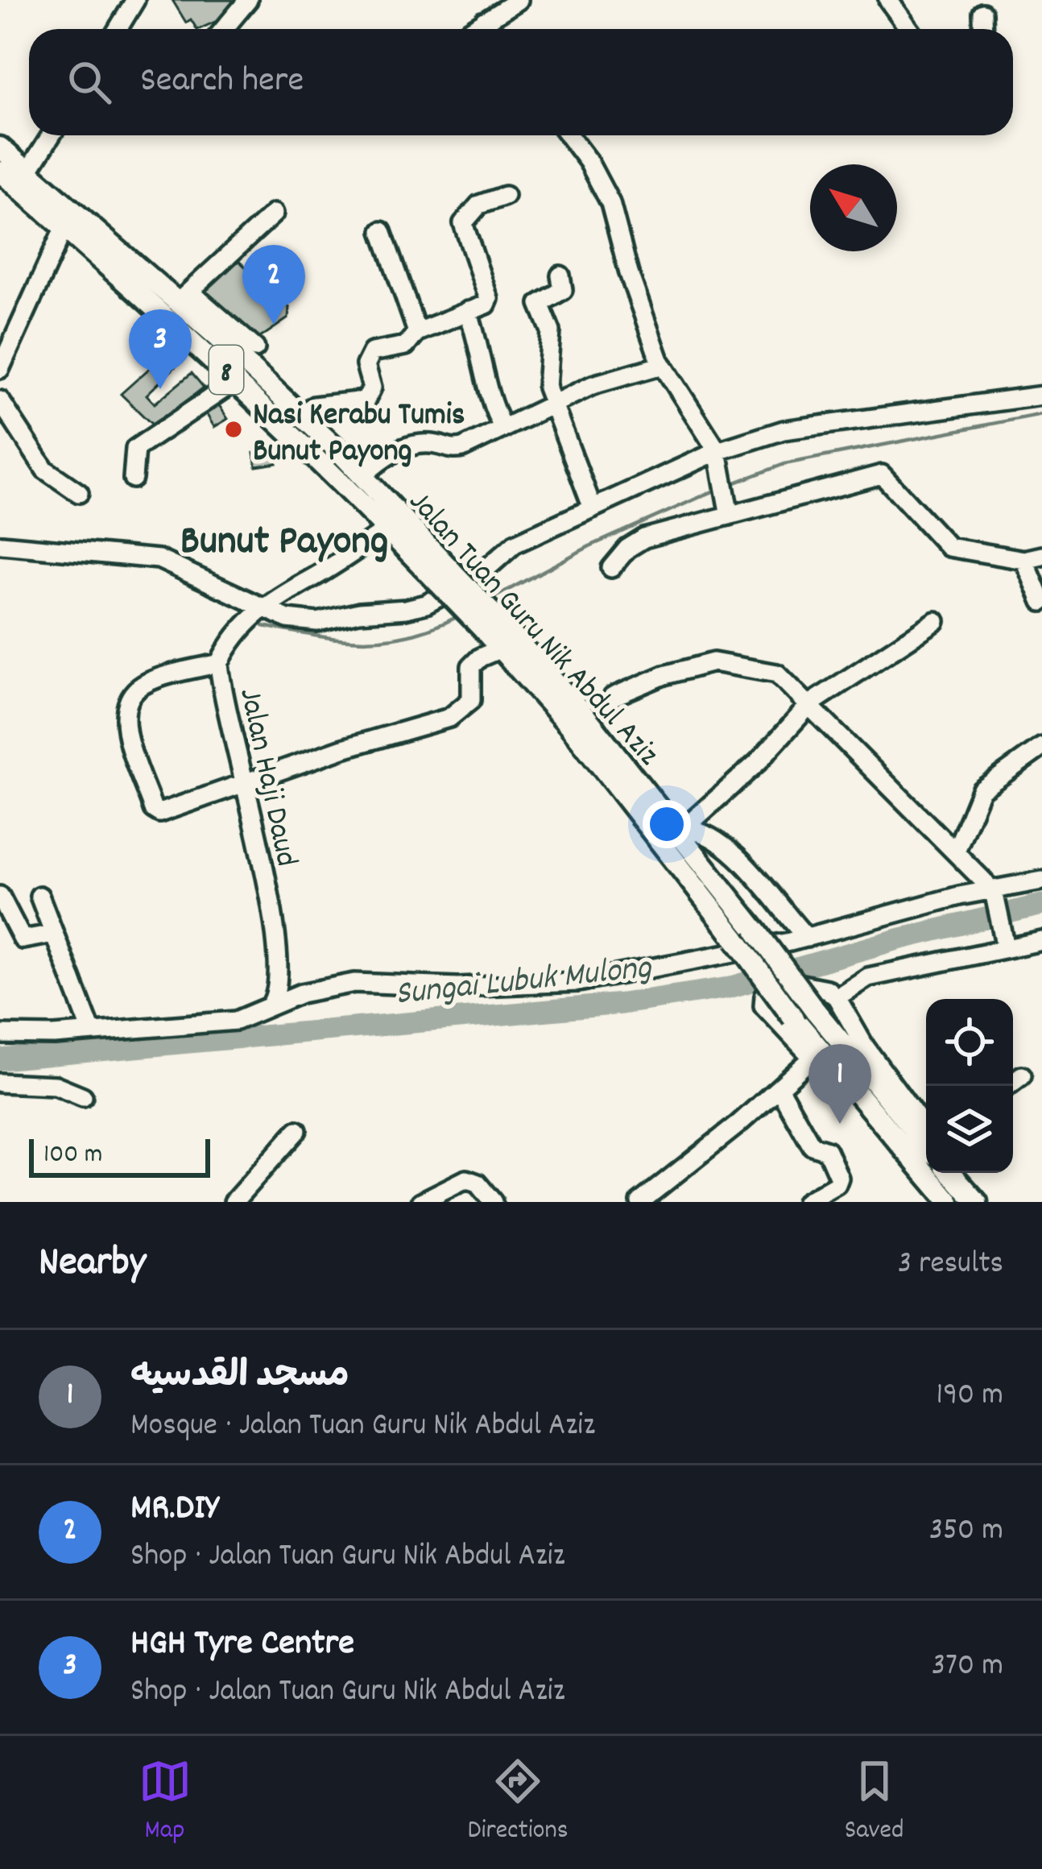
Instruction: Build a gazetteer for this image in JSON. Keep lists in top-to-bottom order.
{
  "streets": {
    "main road": ["8", "Jalan Tuan Guru Nik Abdul Aziz"],
    "street": ["Jalan Haji Daud"]
  },
  "crossings": [
    ["Jalan Tuan Guru Nik Abdul Aziz", "Jalan Haji Daud"]
  ],
  "districts": ["Bunut Payong"],
  "water": ["Sungai Lubuk Mulong"],
  "places": ["Nasi Kerabu Tumis Bunut Payong"],
  "scale_bar": "100 m",
  "north": "top left",
  "page": {
    "search": "Search here",
    "pins": ["2", "3", "1"],
    "scale": "100 m",
    "heading": ["Nearby", "3 results"],
    "list": [
      {
        "mark": "1",
        "name": "مسجد القدسيه",
        "note": "Mosque · Jalan Tuan Guru Nik Abdul Aziz",
        "value": "190 m"
      },
      {
        "mark": "2",
        "name": "MR.DIY",
        "note": "Shop · Jalan Tuan Guru Nik Abdul Aziz",
        "value": "350 m"
      },
      {
        "mark": "3",
        "name": "HGH Tyre Centre",
        "note": "Shop · Jalan Tuan Guru Nik Abdul Aziz",
        "value": "370 m"
      }
    ],
    "nav": ["Map", "Directions", "Saved"]
  }
}
